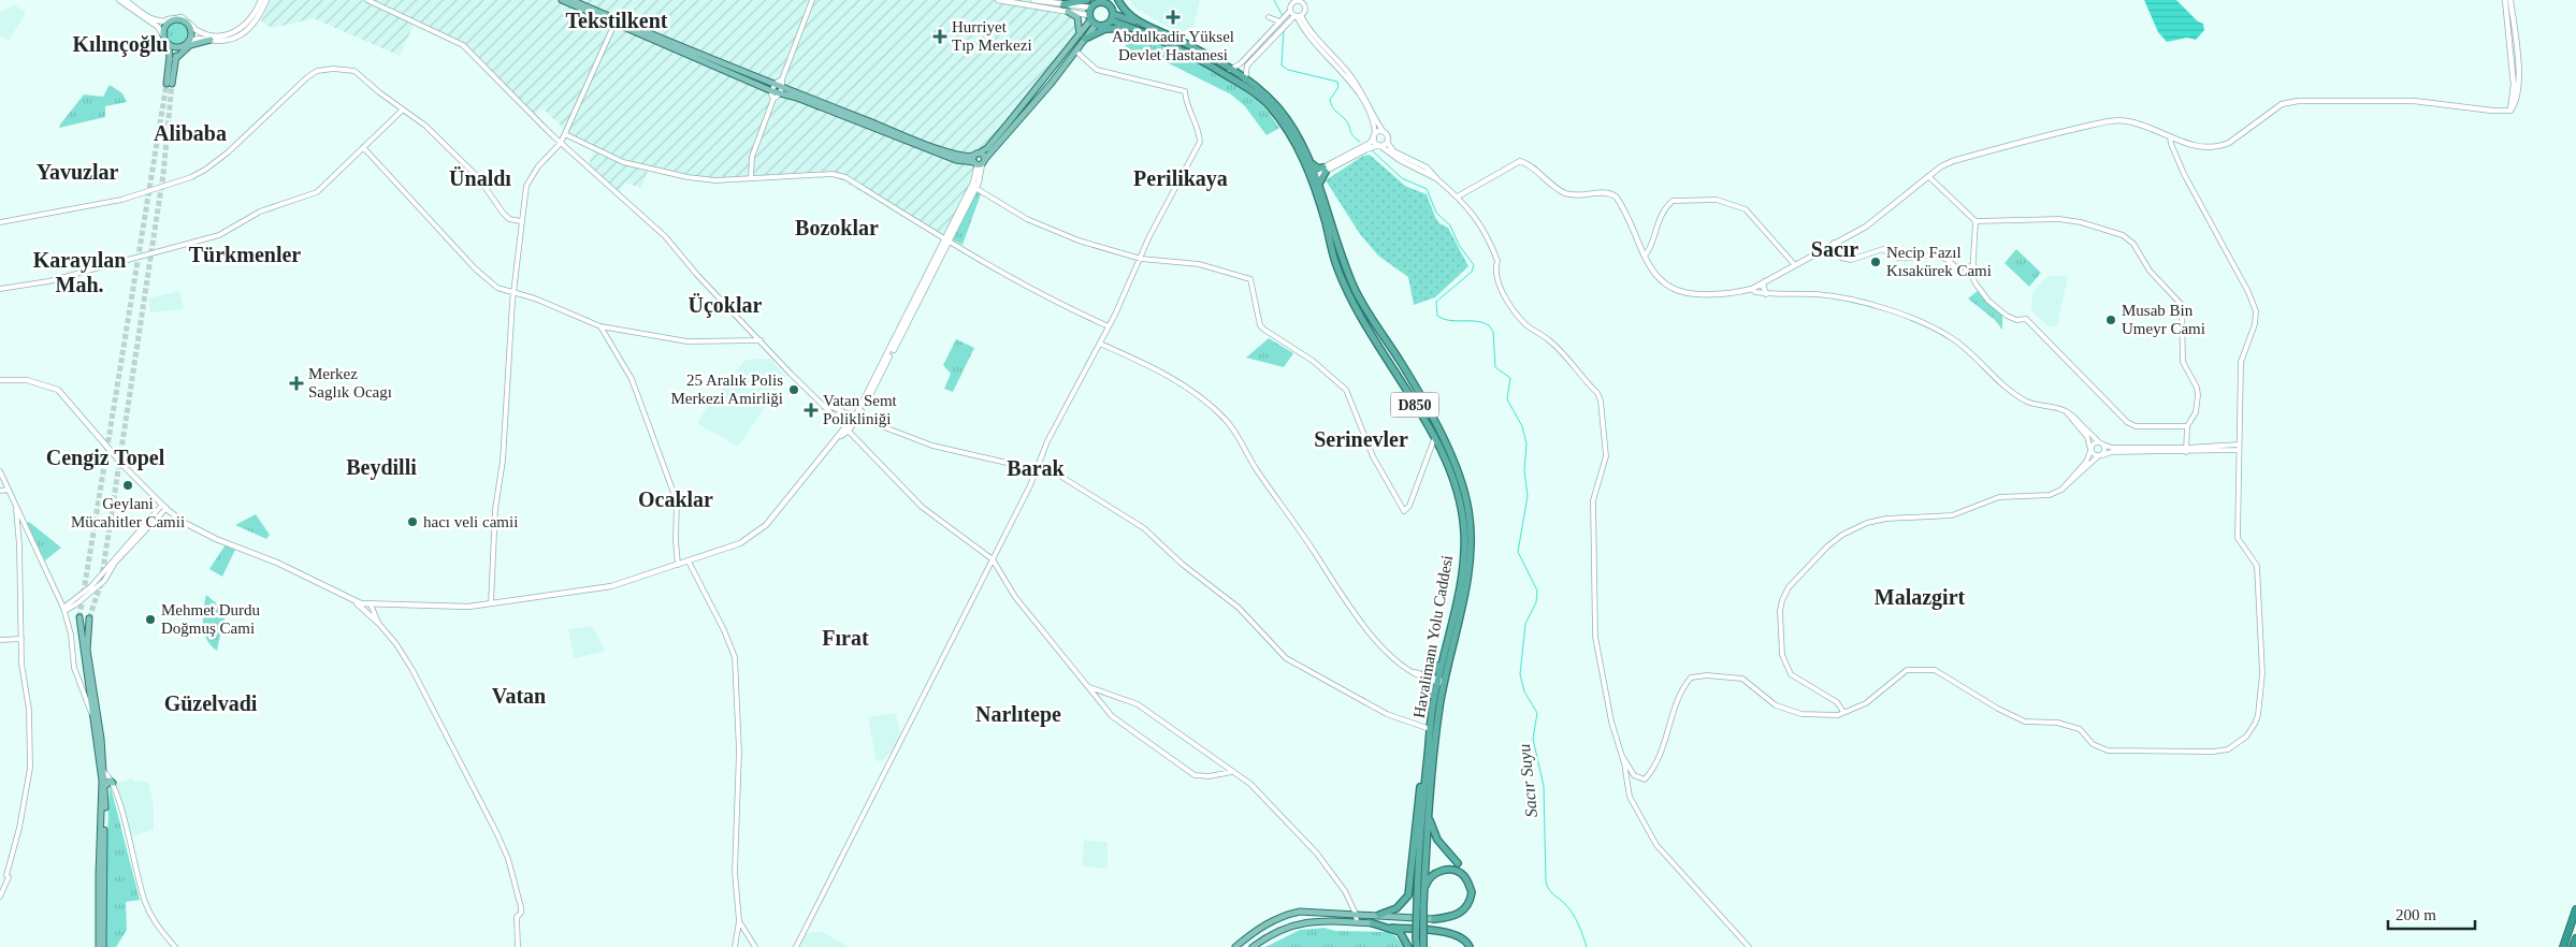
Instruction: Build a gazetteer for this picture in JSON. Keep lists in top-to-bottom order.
{
  "streets": {
    "highway": ["D850", "Havalimanı Yolu Caddesi"]
  },
  "crossings": [
    ["D850", "Havalimanı Yolu Caddesi"]
  ],
  "districts": [
    "Tekstilkent",
    "Kılınçoğlu",
    "Alibaba",
    "Yavuzlar",
    "Ünaldı",
    "Perilikaya",
    "Bozoklar",
    "Sacır",
    "Türkmenler",
    "Karayılan Mah.",
    "Üçoklar",
    "Serinevler",
    "Cengiz Topel",
    "Beydilli",
    "Barak",
    "Ocaklar",
    "Malazgirt",
    "Fırat",
    "Vatan",
    "Güzelvadi",
    "Narlıtepe"
  ],
  "water": ["Sacır Suyu"],
  "places": {
    "health": [
      "Abdulkadir Yüksel Devlet Hastanesi",
      "Hurriyet Tıp Merkezi",
      "Merkez Saglık Ocagı",
      "Vatan Semt Polikliniği"
    ],
    "other": [
      "Necip Fazıl Kısakürek Cami",
      "Musab Bin Umeyr Cami",
      "25 Aralık Polis Merkezi Amirliği",
      "Geylani Mücahitler Camii",
      "hacı veli camii",
      "Mehmet Durdu Doğmuş Cami"
    ]
  },
  "scale_bar": "200 m"
}
